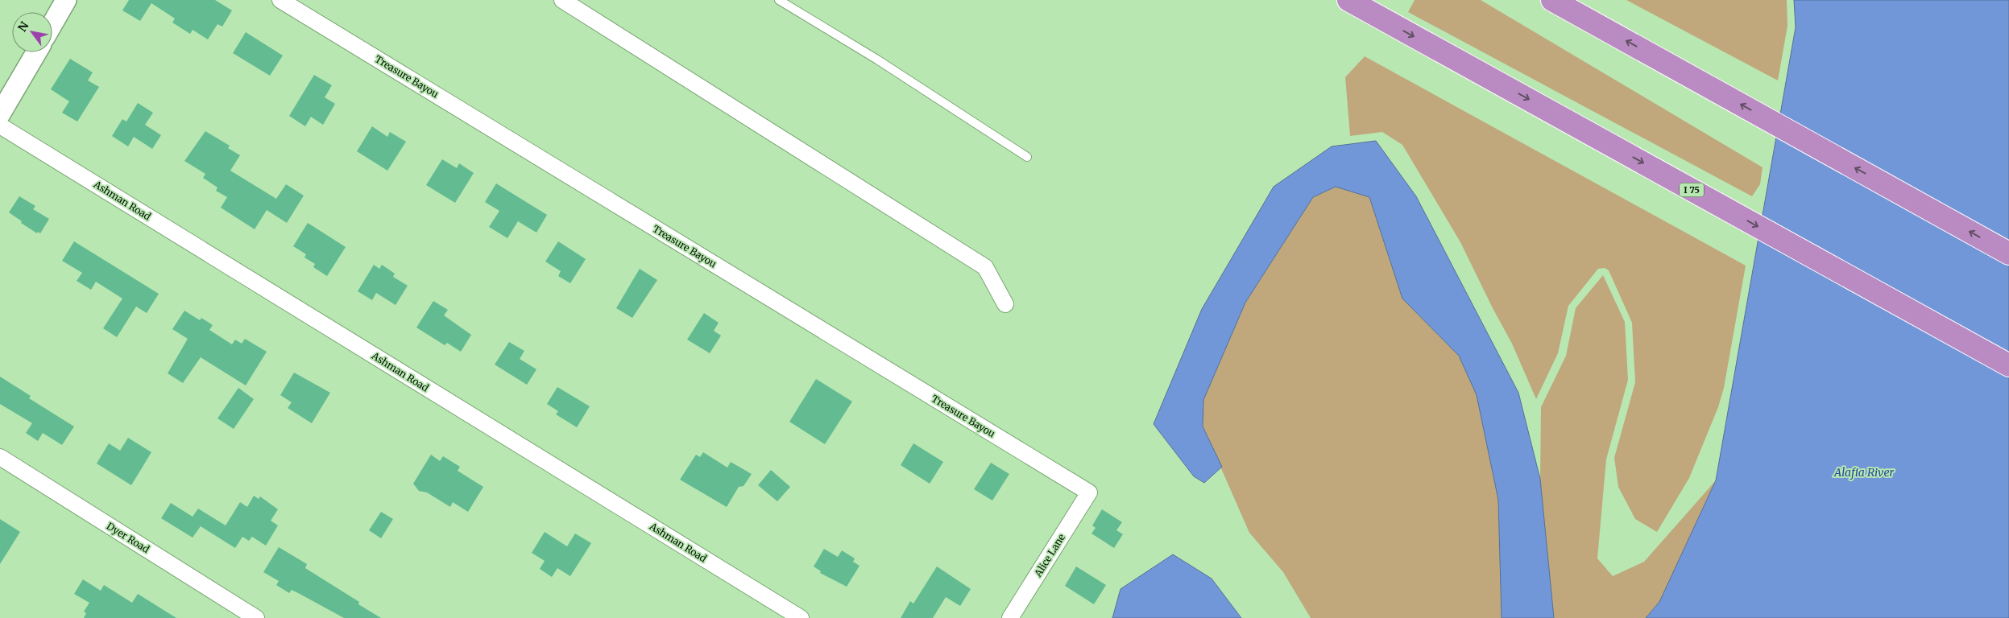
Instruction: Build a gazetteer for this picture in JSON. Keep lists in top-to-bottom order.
{
  "streets": {
    "highway": ["I 75"],
    "street": [
      "Treasure Bayou",
      "Ashman Road",
      "Dyer Road",
      "Alice Lane"
    ]
  },
  "crossings": [
    ["Treasure Bayou", "Alice Lane"]
  ],
  "water": ["Alafia River"],
  "north": "top left"
}
